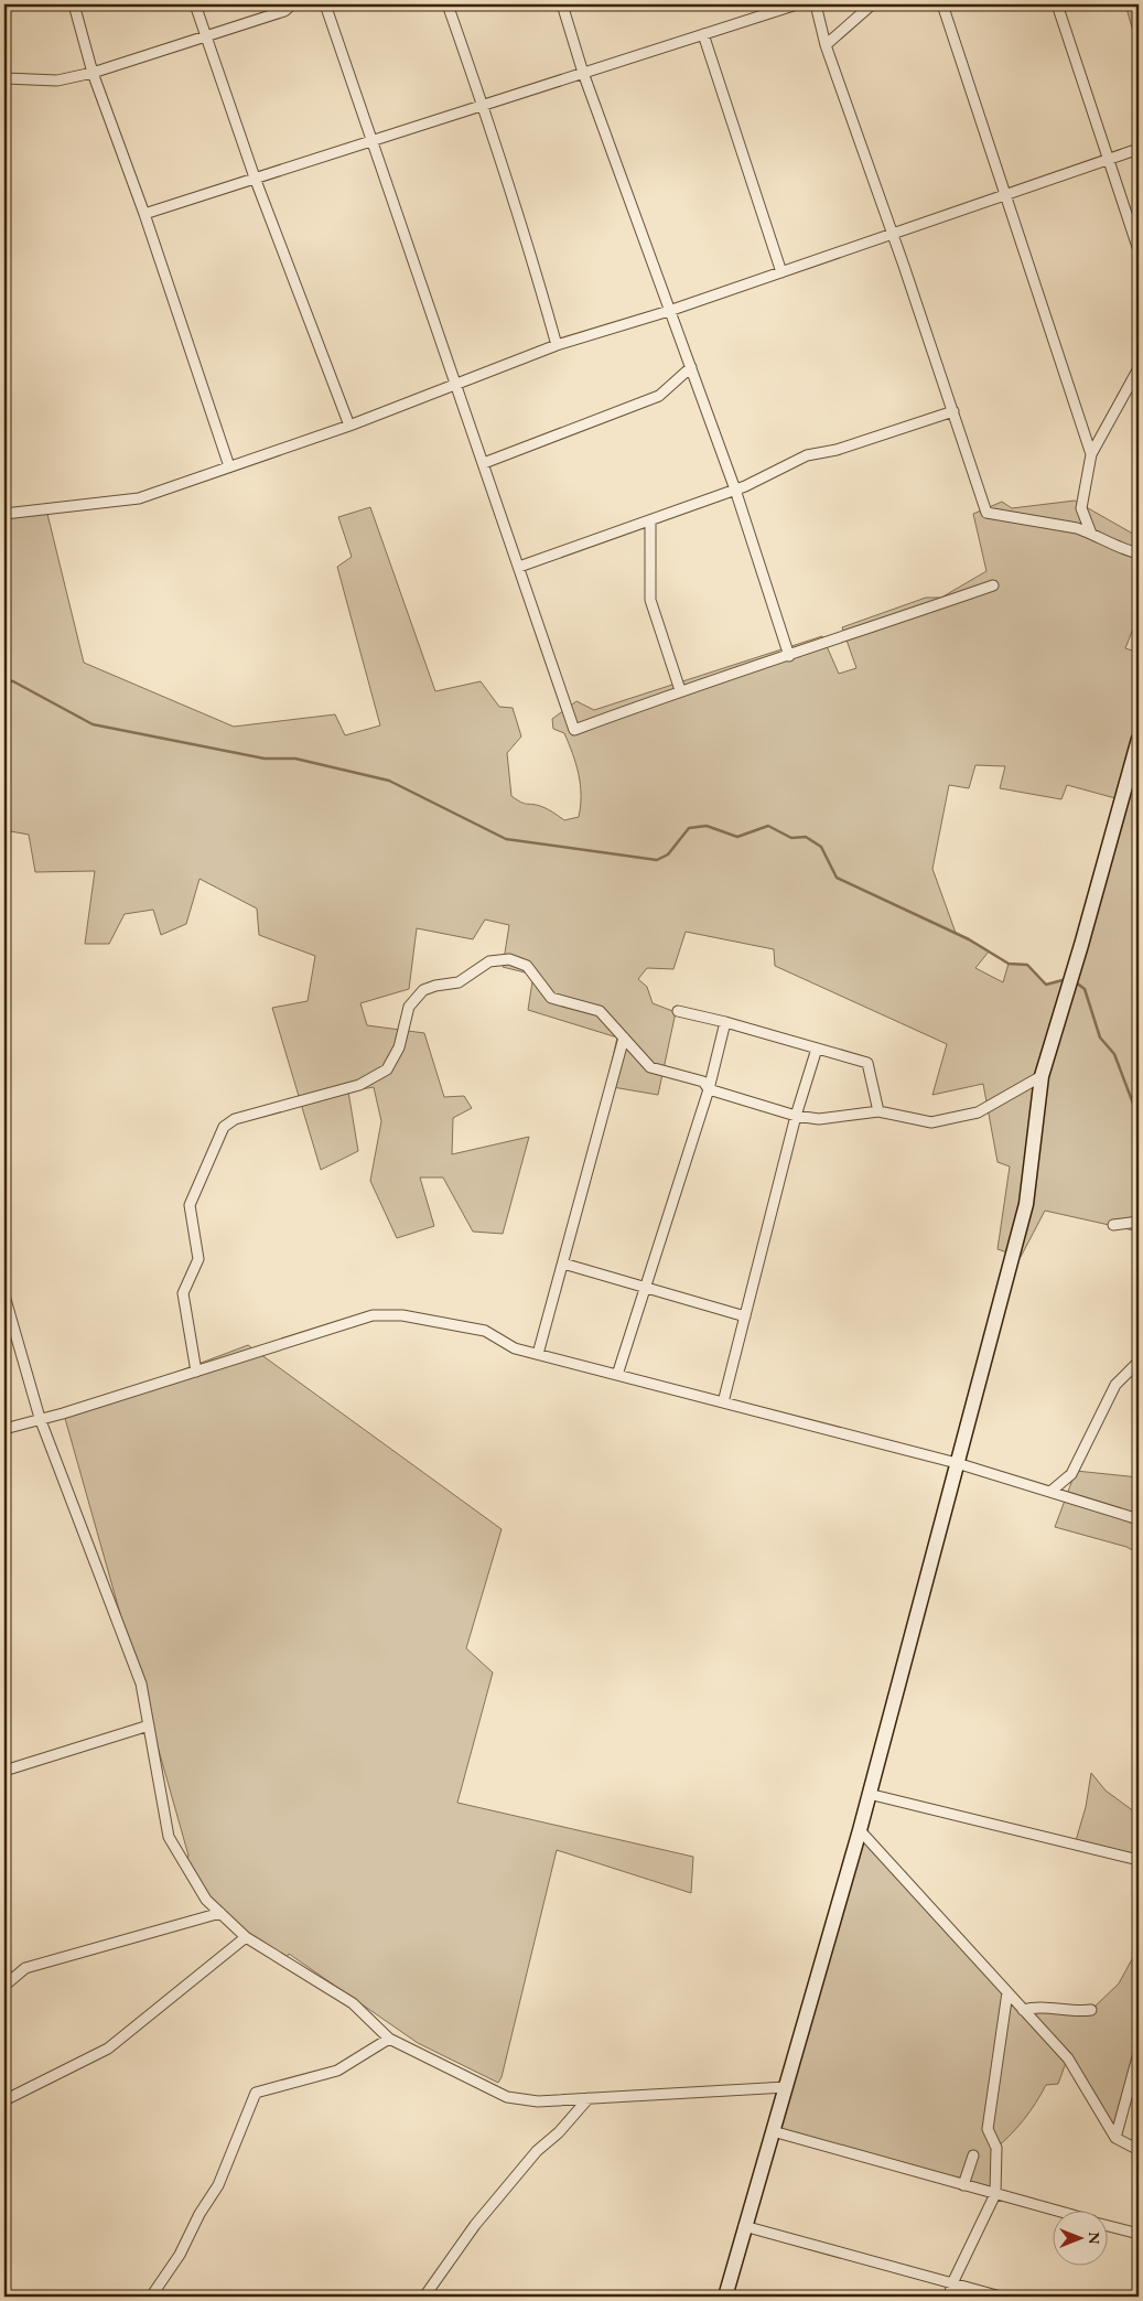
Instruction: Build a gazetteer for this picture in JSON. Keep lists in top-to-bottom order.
{
  "north": "right"
}
